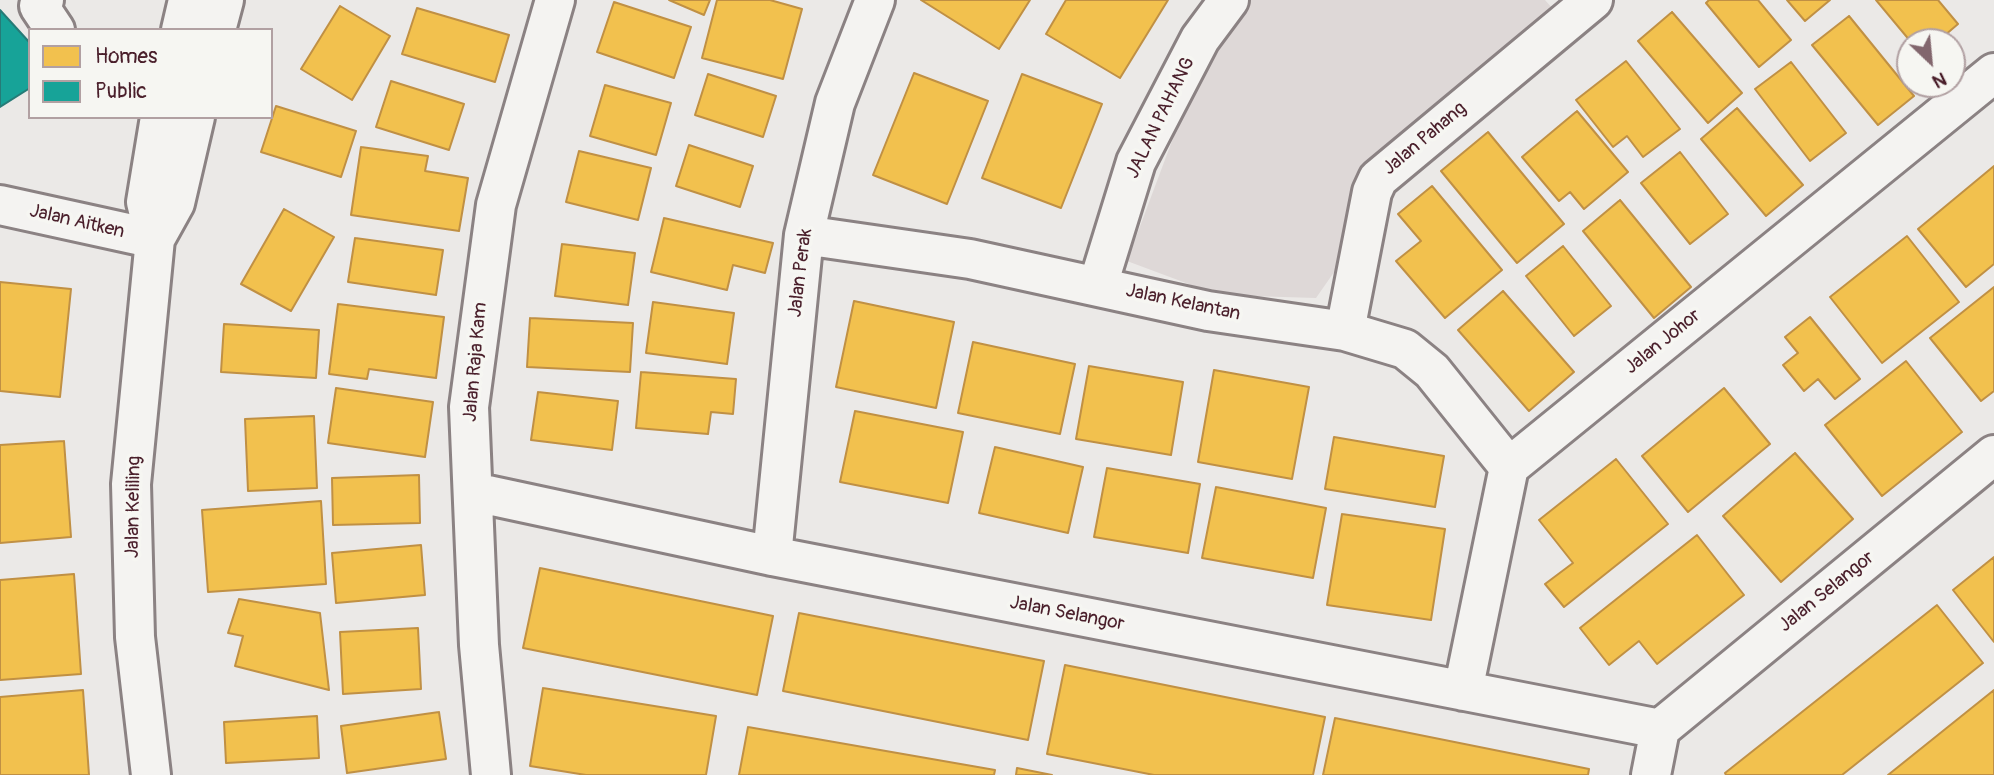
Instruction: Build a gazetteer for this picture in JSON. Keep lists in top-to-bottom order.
{
  "streets": {
    "street": [
      "JALAN PAHANG",
      "Jalan Pahang",
      "Jalan Aitken",
      "Jalan Perak",
      "Jalan Kelantan",
      "Jalan Johor",
      "Jalan Raja Kam",
      "Jalan Keliling",
      "Jalan Selangor"
    ]
  },
  "crossings": [
    ["JALAN PAHANG", "Jalan Kelantan"],
    ["Jalan Pahang", "Jalan Kelantan"],
    ["Jalan Aitken", "Jalan Keliling"],
    ["Jalan Perak", "Jalan Kelantan"],
    ["Jalan Perak", "Jalan Selangor"],
    ["Jalan Kelantan", "Jalan Johor"],
    ["Jalan Raja Kam", "Jalan Selangor"]
  ],
  "legend": ["Homes", "Public"],
  "north": "bottom right"
}
